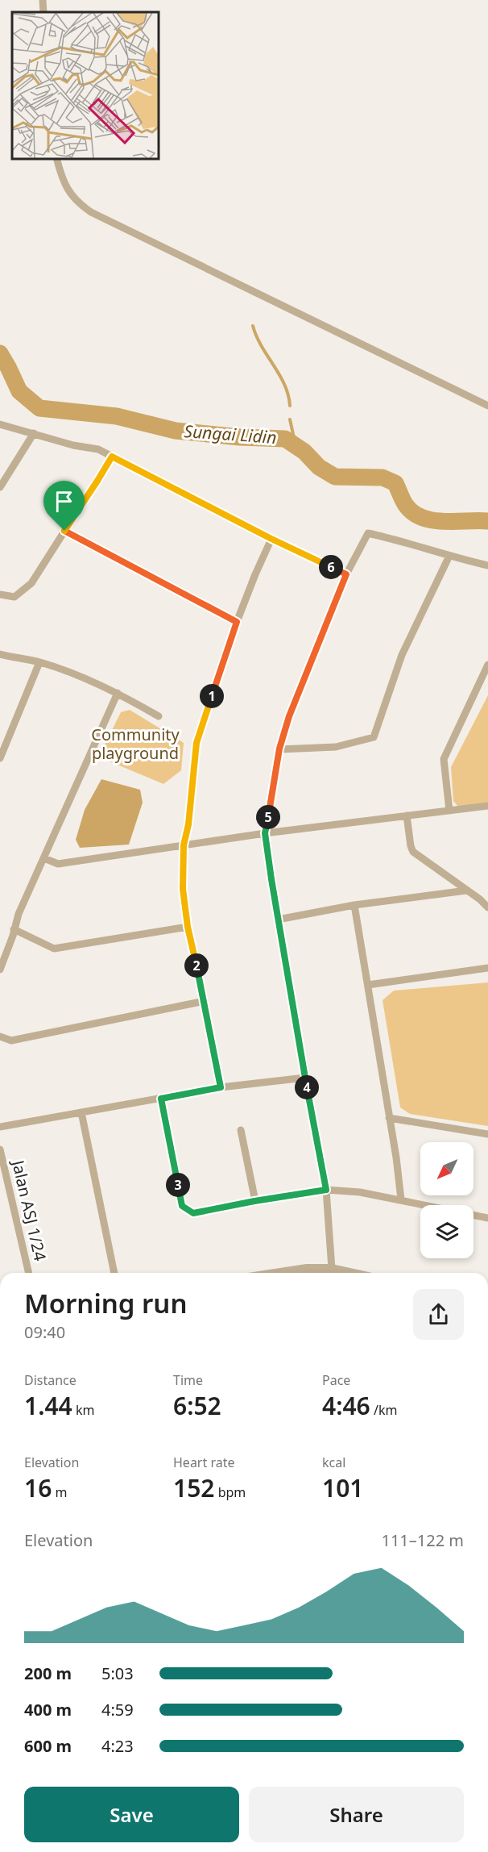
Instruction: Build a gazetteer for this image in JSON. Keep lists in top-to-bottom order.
{
  "streets": {
    "street": ["Jalan ASJ 1/24"]
  },
  "water": ["Sungai Lidin"],
  "parks": ["Community playground"],
  "north": "bottom left",
  "page": {
    "pins": [
      "6",
      "1",
      "5",
      "2",
      "4",
      "3"
    ],
    "heading": ["Morning run", "09:40"],
    "stats": [
      ["Distance", "1.44 km"],
      ["Time", "6:52"],
      ["Pace", "4:46 /km"],
      ["Elevation", "16 m"],
      ["Heart rate", "152 bpm"],
      ["kcal", "101"]
    ],
    "chart": ["Elevation", "111–122 m"],
    "list": [
      {
        "name": "200 m",
        "note": "5:03"
      },
      {
        "name": "400 m",
        "note": "4:59"
      },
      {
        "name": "600 m",
        "note": "4:23"
      }
    ],
    "buttons": ["Save", "Share"]
  }
}
